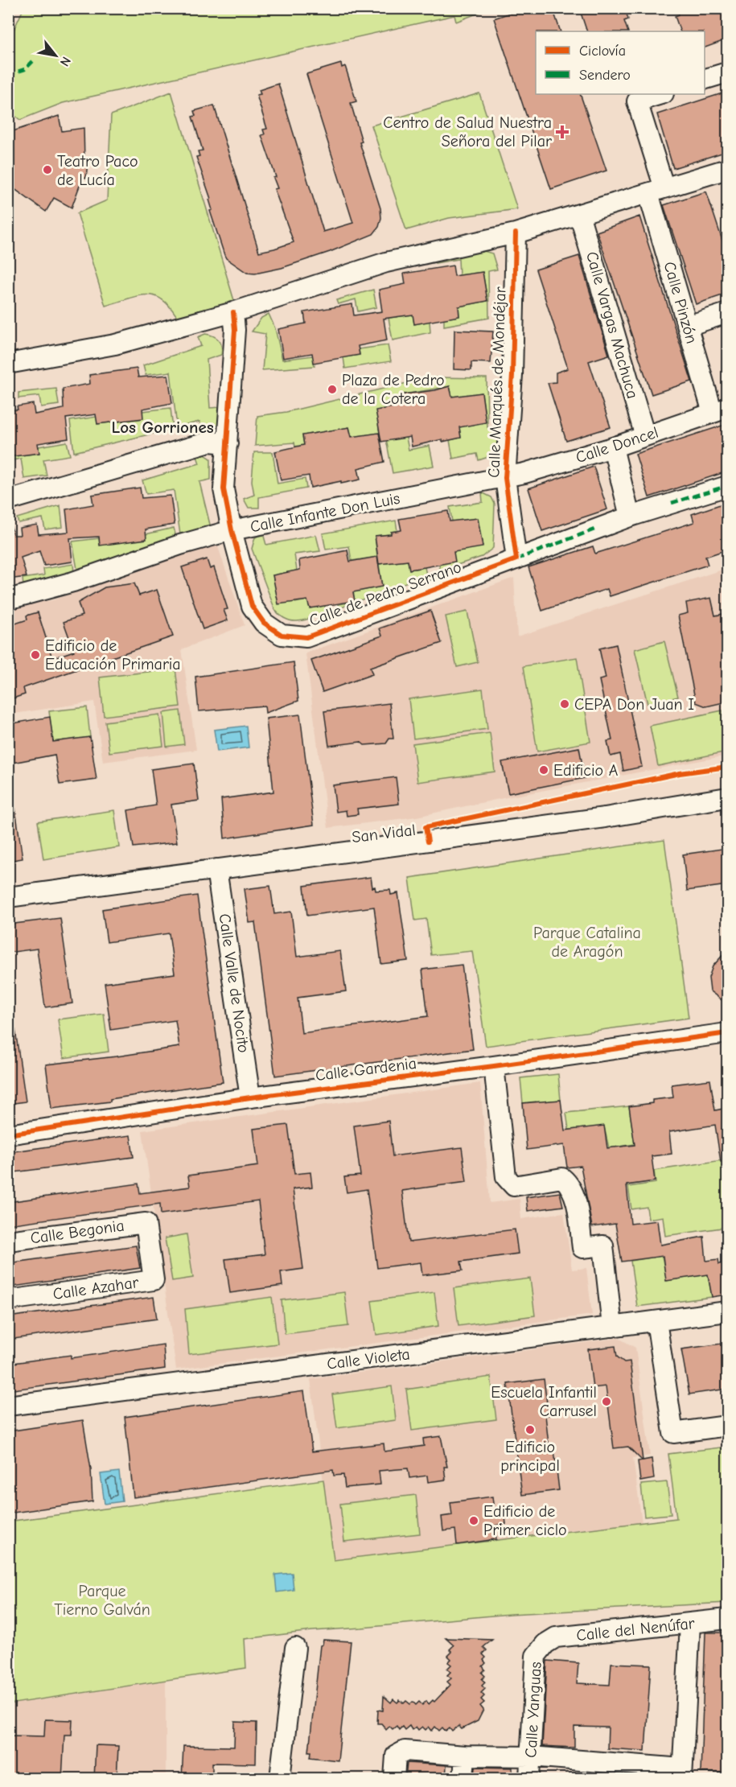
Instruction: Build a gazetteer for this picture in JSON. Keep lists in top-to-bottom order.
{
  "streets": {
    "street": [
      "Calle Pinzón",
      "Calle Vargas Machuca",
      "Calle Marqués de Mondéjar",
      "Calle Doncel",
      "Calle Infante Don Luis",
      "Calle de Pedro Serrano",
      "San Vidal",
      "Calle Valle de Nocito",
      "Calle Gardenia",
      "Calle Begonia",
      "Calle Azahar",
      "Calle Violeta",
      "Calle del Nenúfar",
      "Calle Yanguas"
    ]
  },
  "crossings": [
    ["Calle Pinzón", "Calle Doncel"],
    ["Calle Vargas Machuca", "Calle Doncel"],
    ["Calle Marqués de Mondéjar", "Calle Doncel"],
    ["Calle Marqués de Mondéjar", "Calle Infante Don Luis"],
    ["Calle Marqués de Mondéjar", "Calle de Pedro Serrano"],
    ["Calle Doncel", "Calle Infante Don Luis"],
    ["Calle Infante Don Luis", "Calle de Pedro Serrano"],
    ["San Vidal", "Calle Valle de Nocito"],
    ["Calle Valle de Nocito", "Calle Gardenia"],
    ["Calle Begonia", "Calle Azahar"],
    ["Calle del Nenúfar", "Calle Yanguas"]
  ],
  "districts": ["Los Gorriones"],
  "parks": ["Parque Catalina de Aragón", "Parque Tierno Galván"],
  "places": {
    "health": ["Centro de Salud Nuestra Señora del Pilar"],
    "other": [
      "Teatro Paco de Lucía",
      "Plaza de Pedro de la Cotera",
      "Edificio de Educación Primaria",
      "CEPA Don Juan I",
      "Edificio A",
      "Escuela Infantil Carrusel",
      "Edificio principal",
      "Edificio de Primer ciclo"
    ]
  },
  "legend": ["Ciclovía", "Sendero"],
  "north": "bottom right"
}
